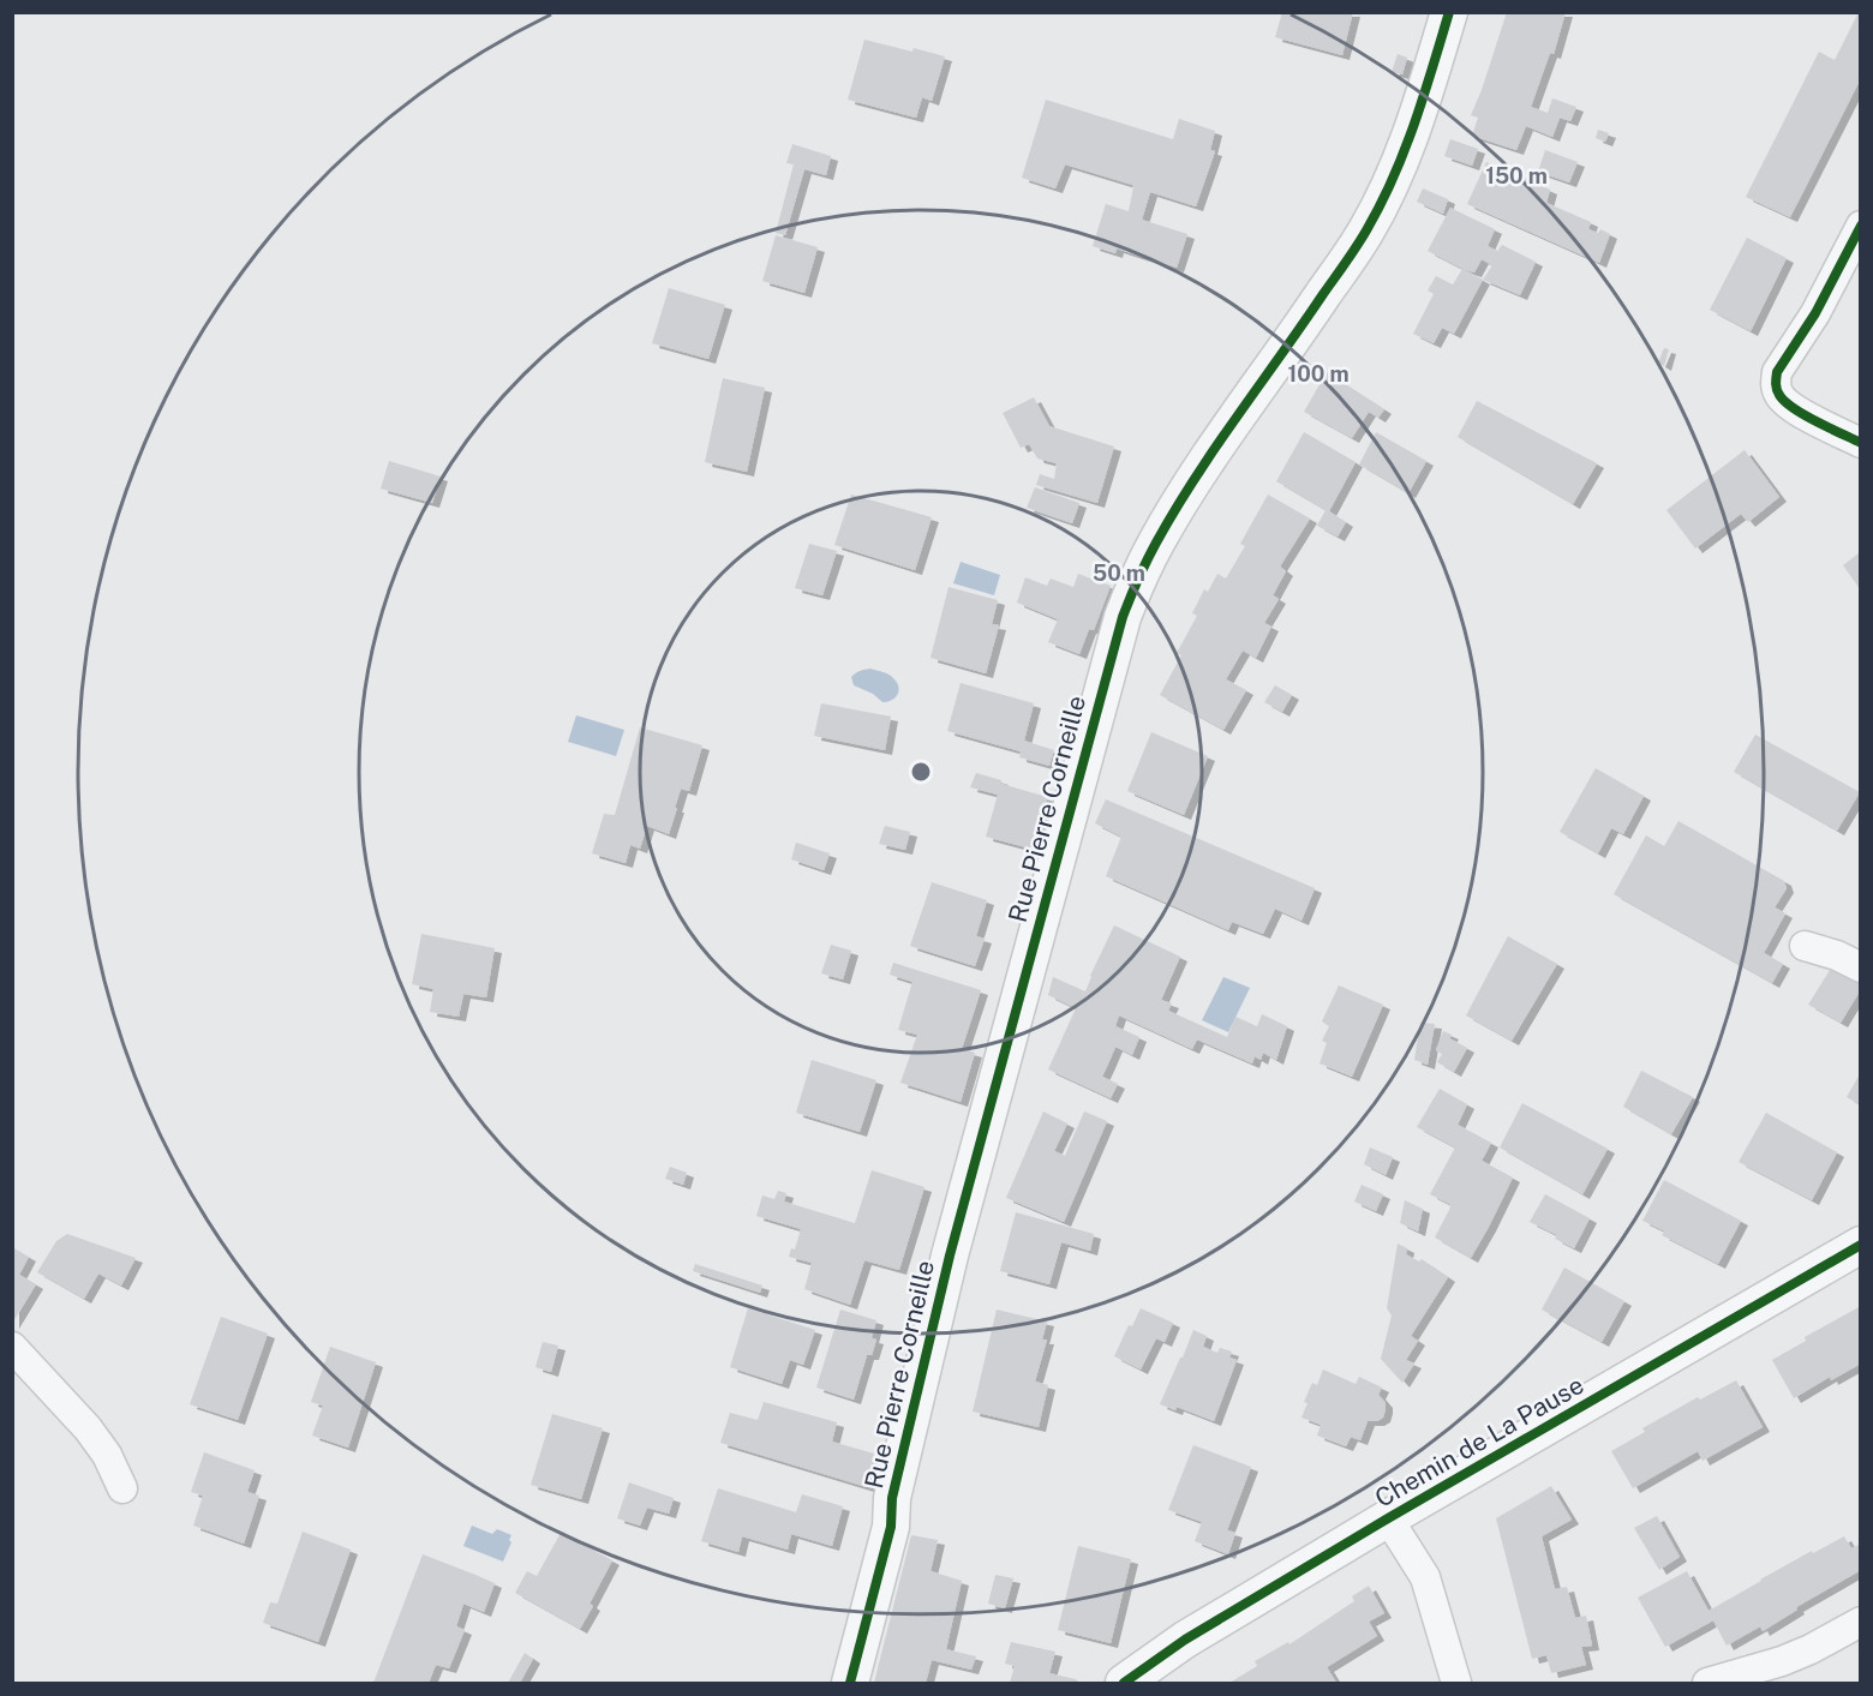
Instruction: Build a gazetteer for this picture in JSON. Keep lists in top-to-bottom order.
{
  "streets": {
    "street": ["Rue Pierre Corneille", "Chemin de La Pause"]
  },
  "rings": ["150 m", "100 m", "50 m"]
}
